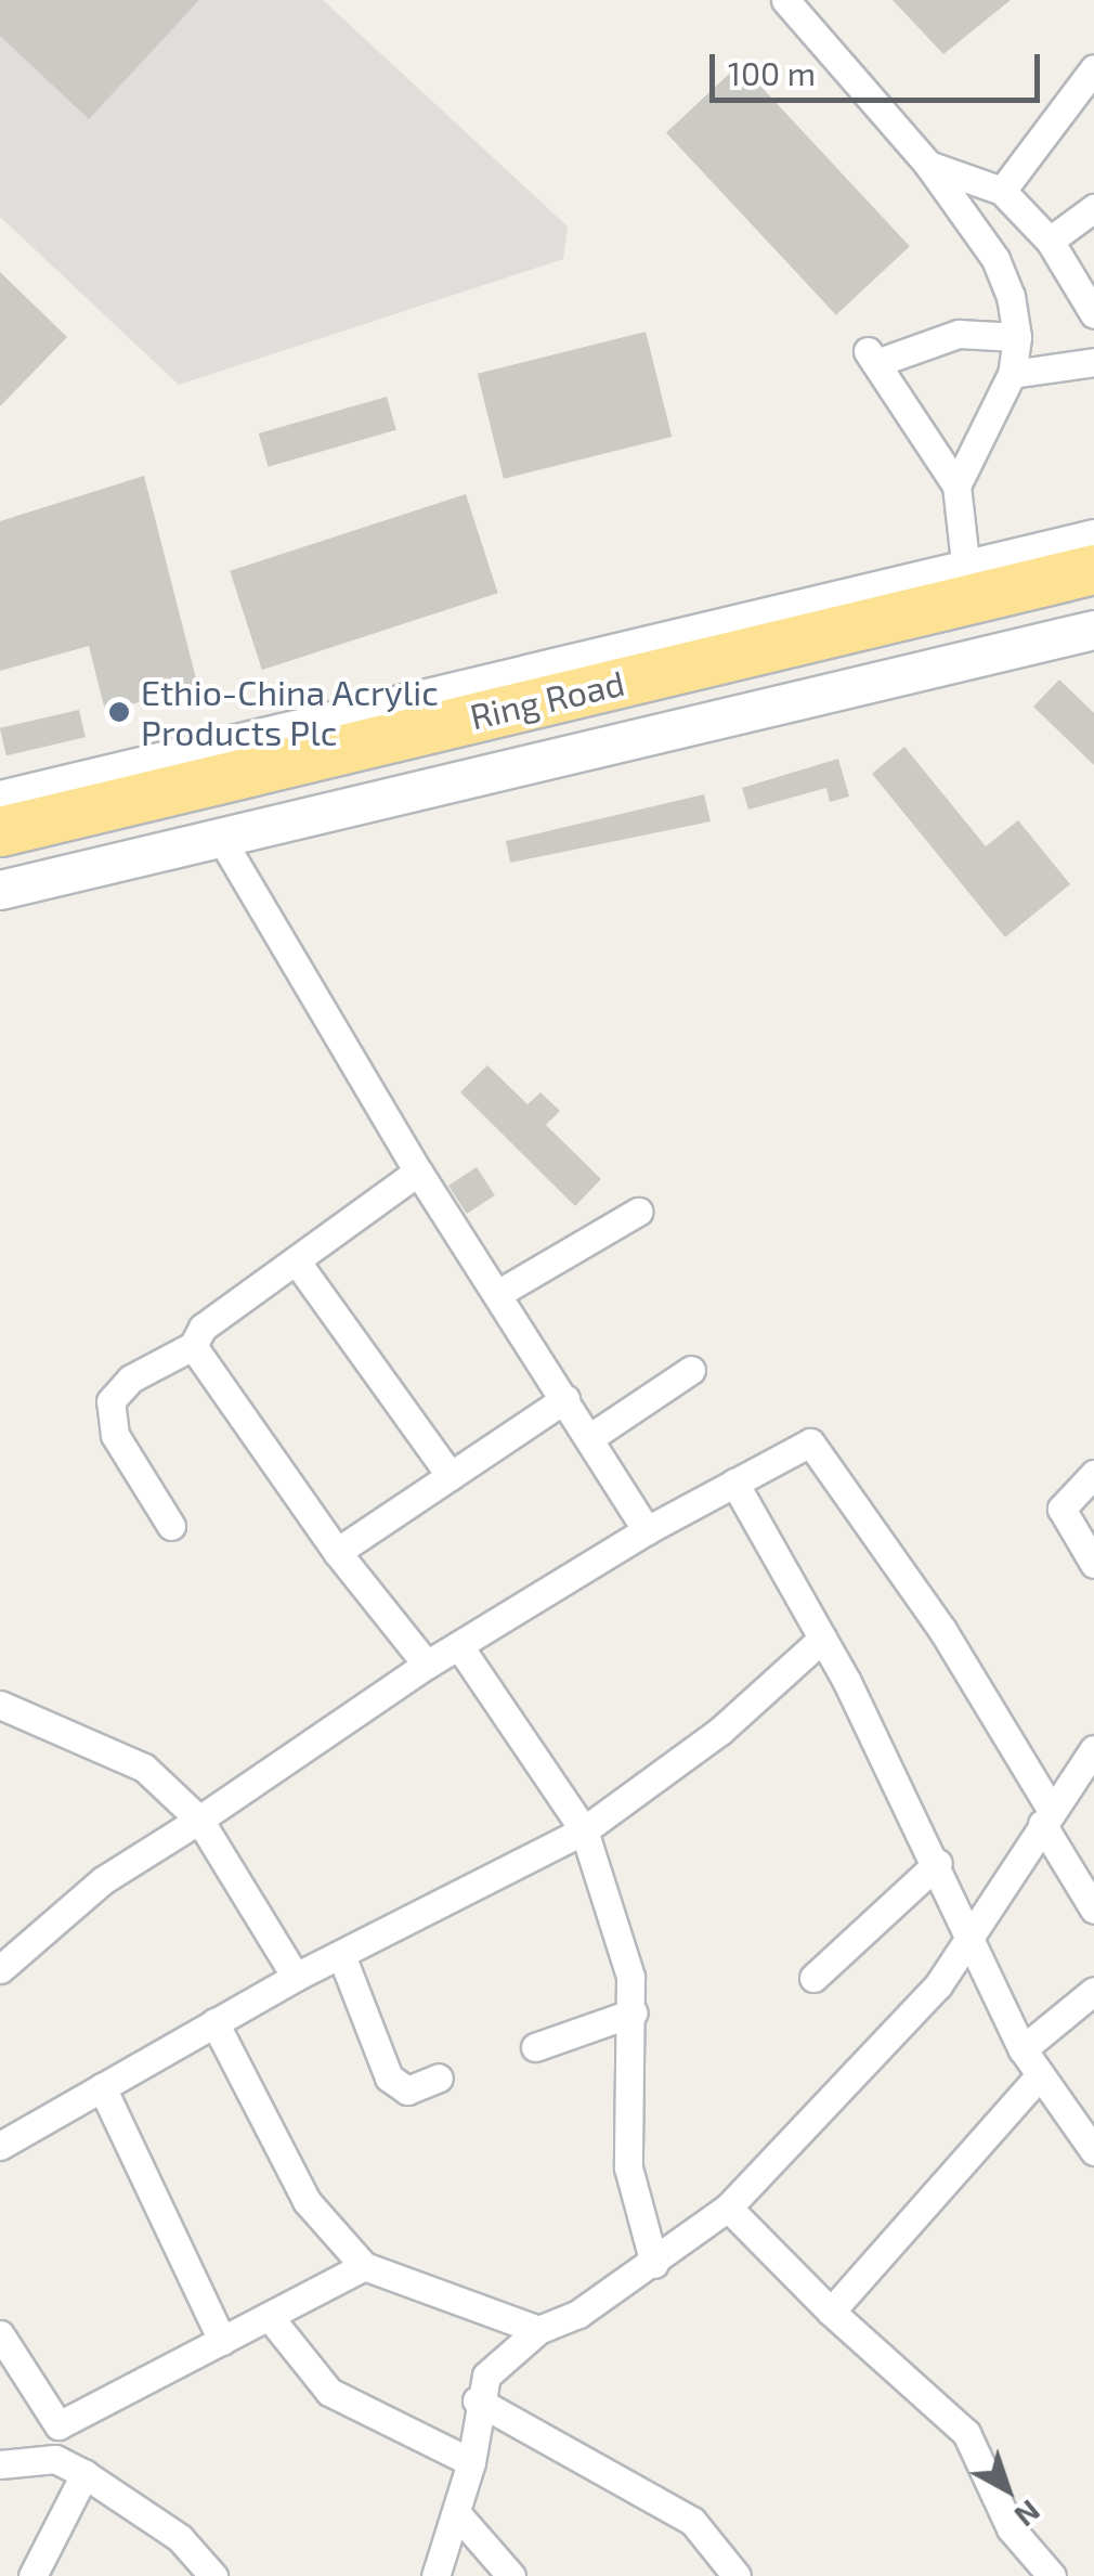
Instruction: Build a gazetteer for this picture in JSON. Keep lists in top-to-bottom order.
{
  "streets": {
    "highway": ["Ring Road"]
  },
  "places": ["Ethio-China Acrylic Products Plc"],
  "scale_bar": "100 m",
  "north": "bottom right"
}
